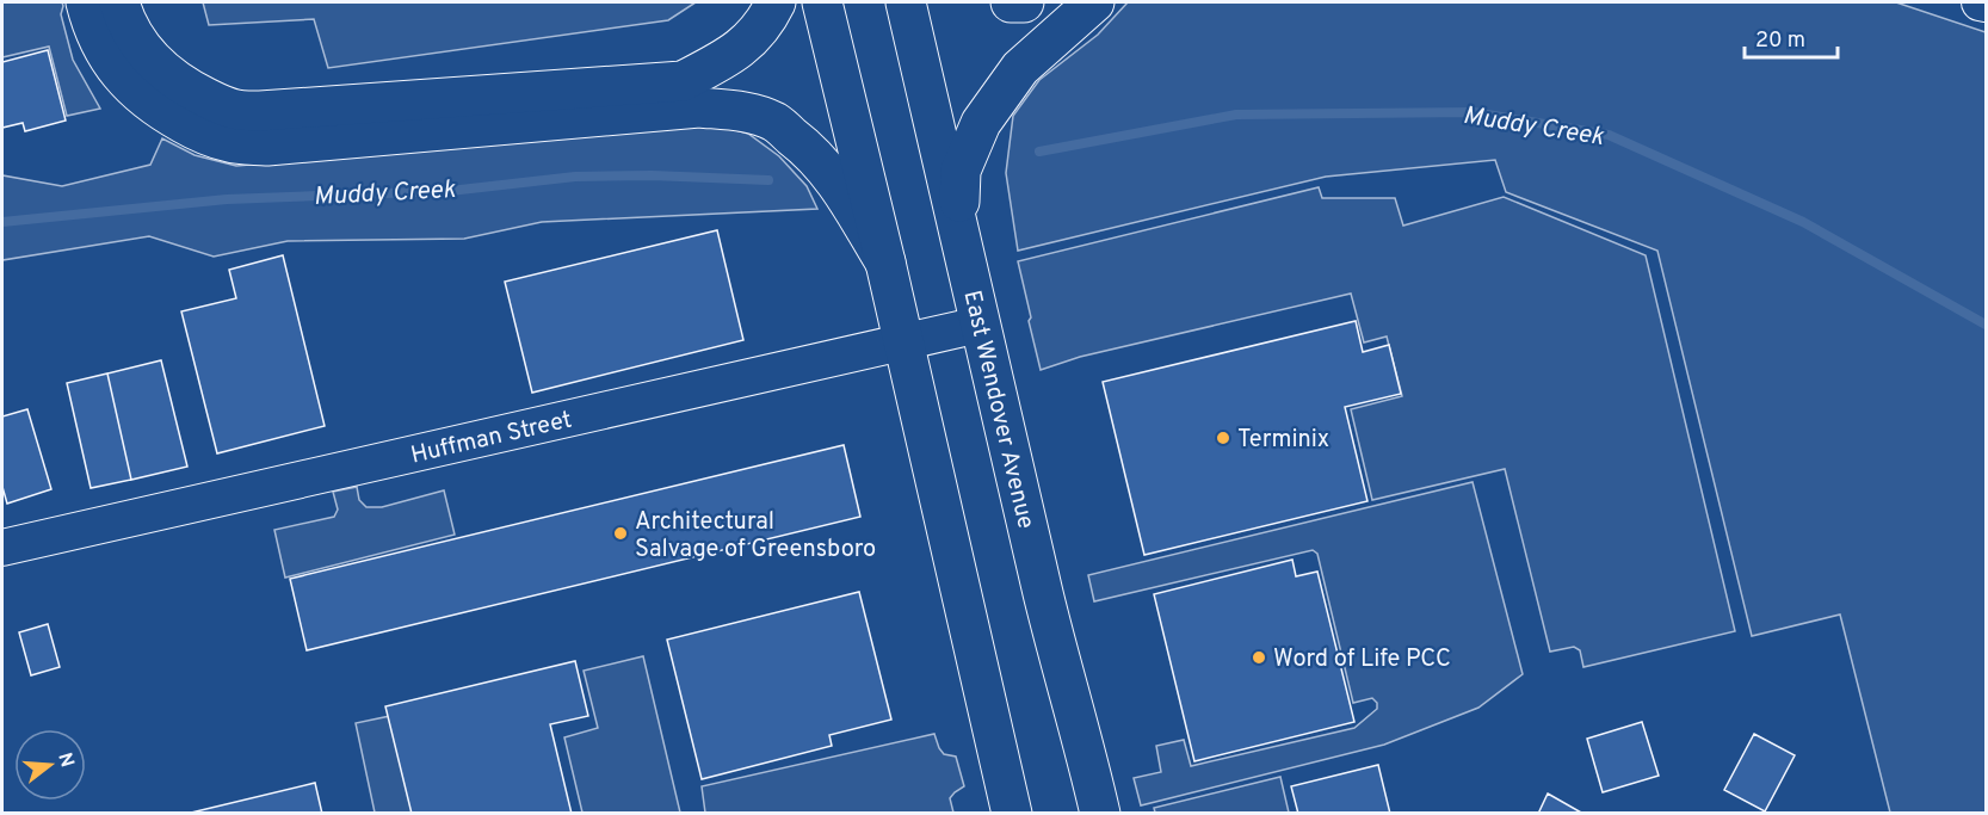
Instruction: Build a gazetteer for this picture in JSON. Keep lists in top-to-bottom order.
{
  "streets": {
    "highway": ["East Wendover Avenue"],
    "street": ["Huffman Street"]
  },
  "crossings": [
    ["East Wendover Avenue", "Huffman Street"]
  ],
  "water": ["Muddy Creek"],
  "places": ["Terminix", "Architectural Salvage of Greensboro", "Word of Life PCC"],
  "scale_bar": "20 m",
  "north": "right"
}
